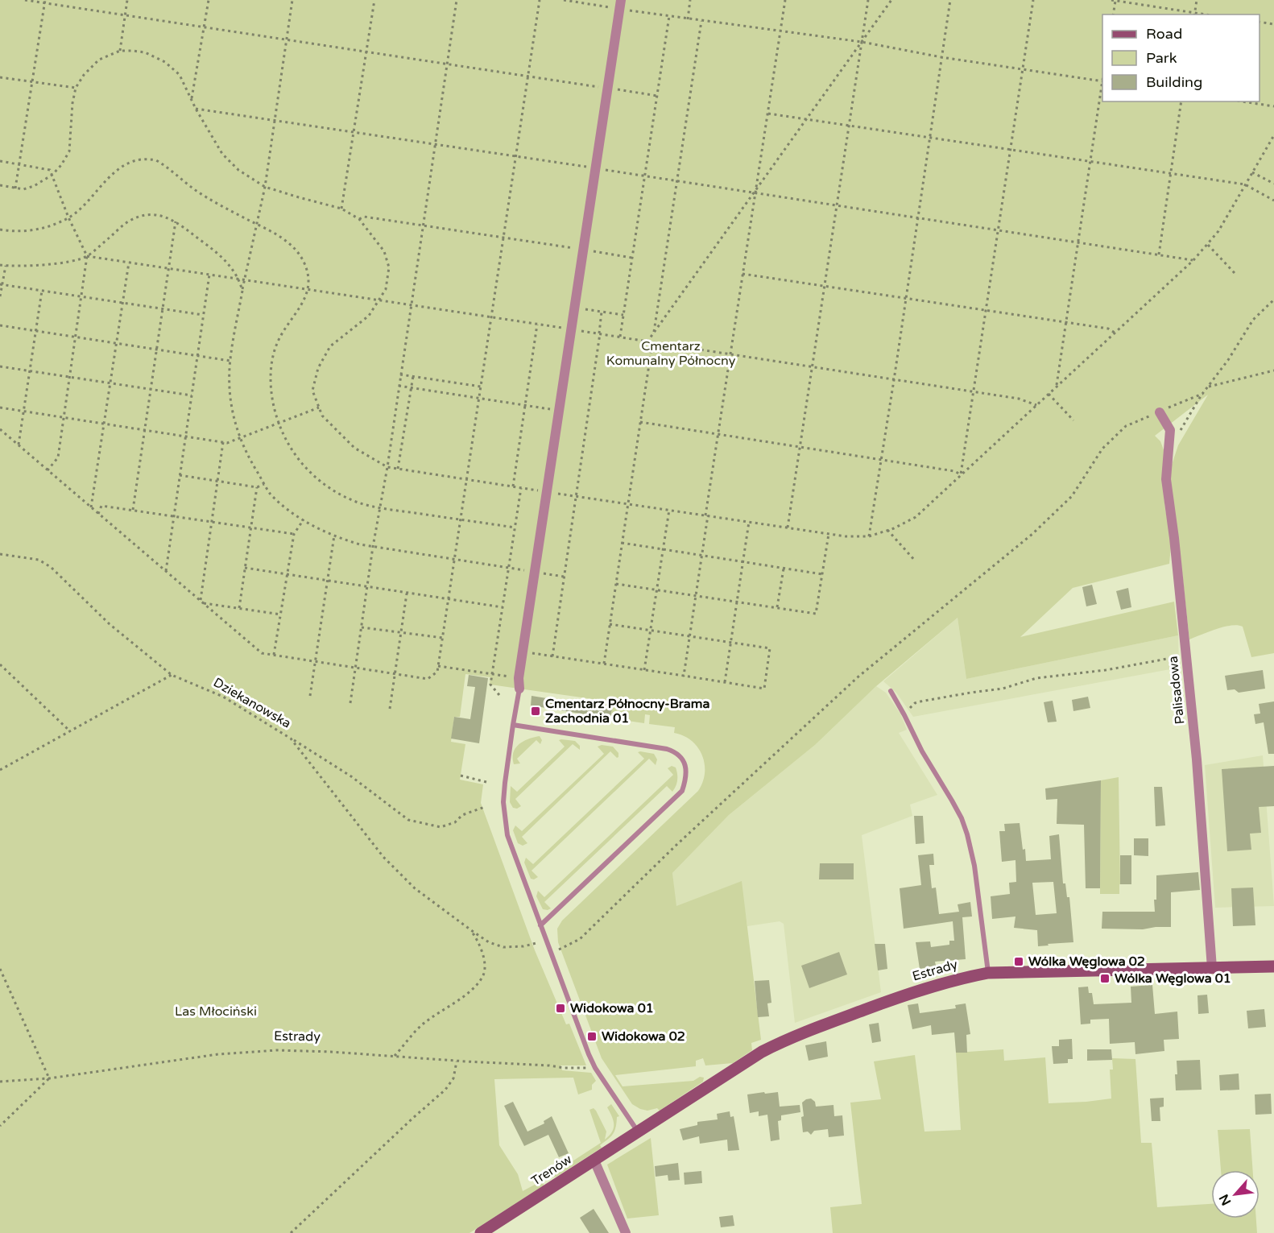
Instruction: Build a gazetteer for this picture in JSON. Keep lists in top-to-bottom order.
{
  "streets": {
    "main road": ["Estrady", "Trenów"],
    "street": ["Palisadowa"],
    "path": ["Dziekanowska"]
  },
  "crossings": [
    ["Palisadowa", "Estrady"],
    ["Estrady", "Trenów"]
  ],
  "parks": ["Cmentarz Komunalny Północny", "Las Młociński"],
  "places": {
    "transit": [
      "Cmentarz Północny-Brama Zachodnia 01",
      "Wólka Węglowa 02",
      "Wólka Węglowa 01",
      "Widokowa 01",
      "Widokowa 02"
    ]
  },
  "legend": ["Road", "Park", "Building"],
  "north": "bottom left"
}
